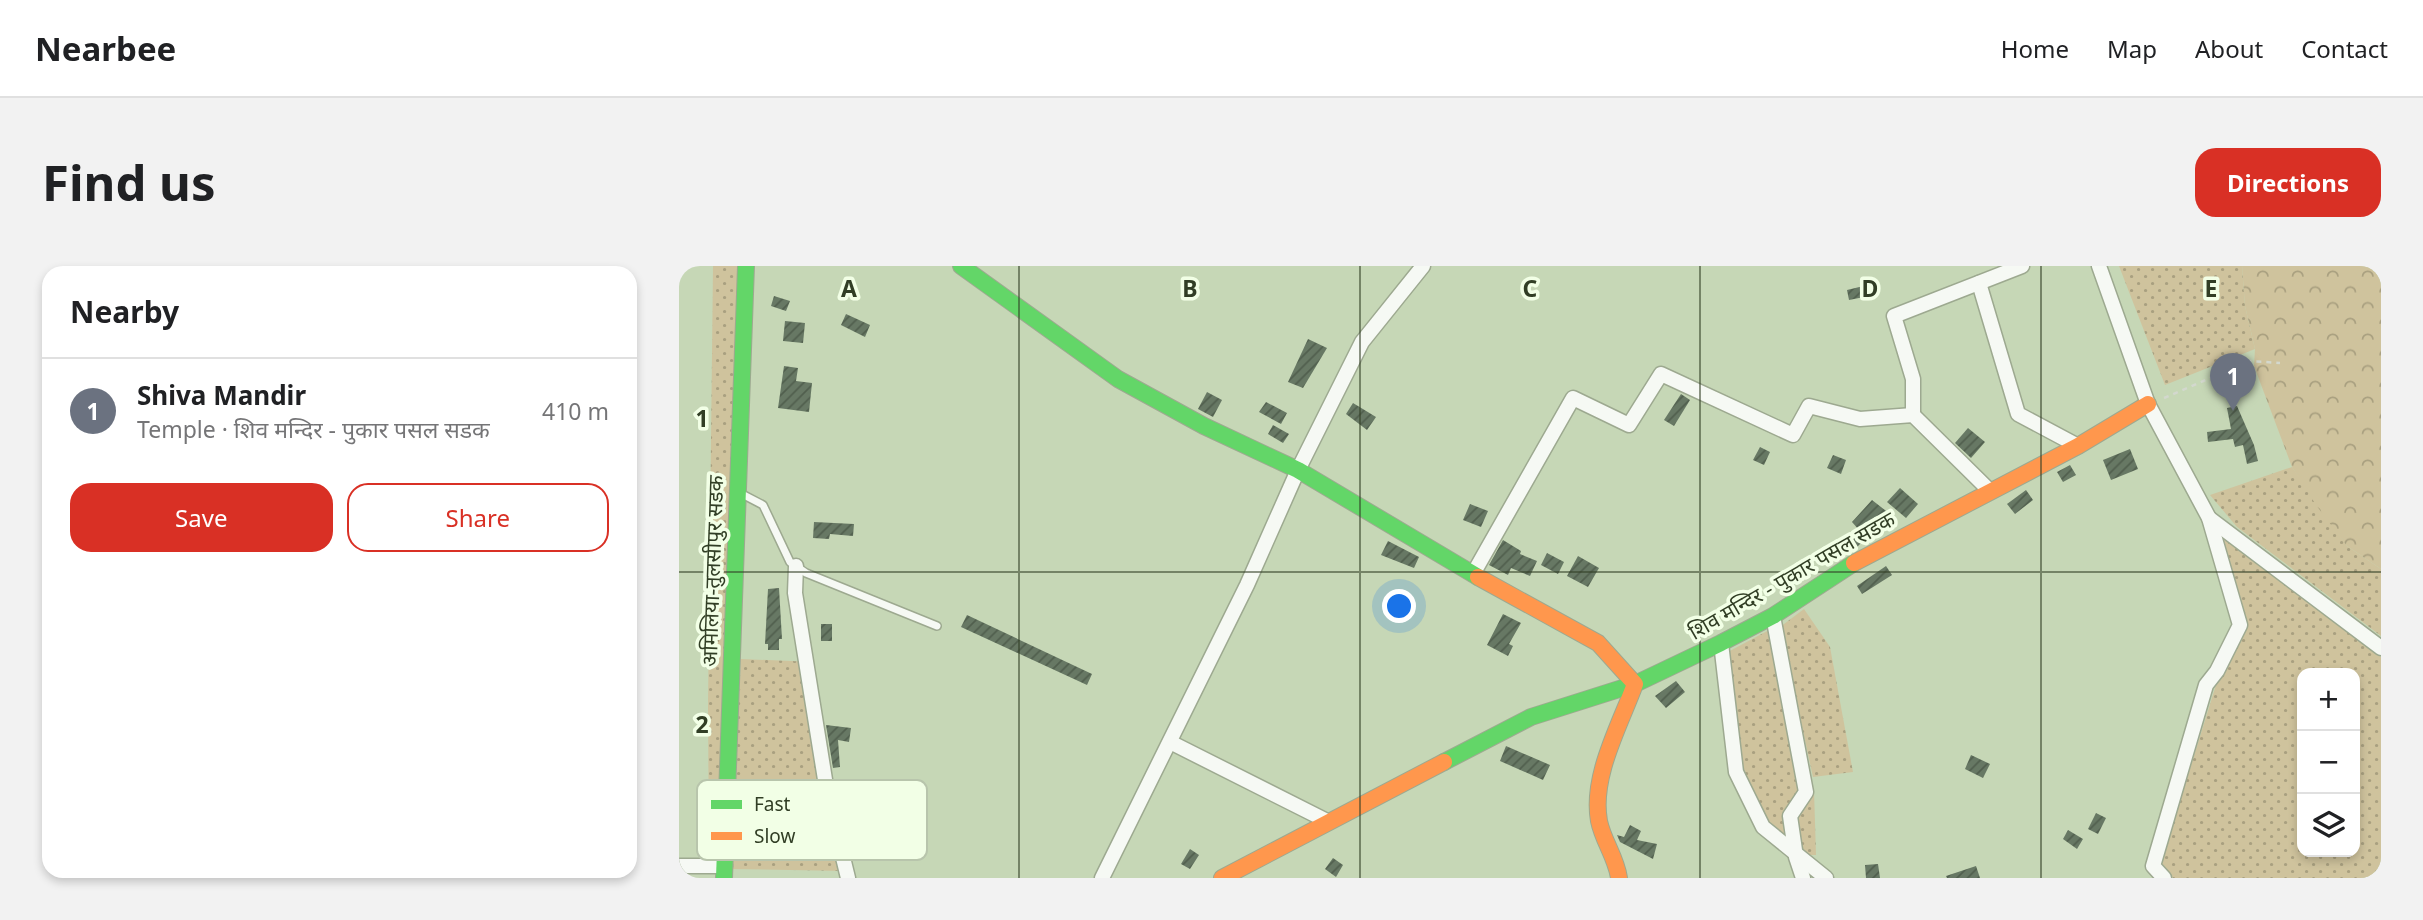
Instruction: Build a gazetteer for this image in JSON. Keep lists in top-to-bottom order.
{
  "streets": {
    "street": ["अमिलिया-तुलसीपुर सडक", "शिव मन्दिर - पुकार पसल सडक"]
  },
  "legend": ["Fast", "Slow"],
  "page": {
    "header": "Nearbee",
    "nav": [
      "Home",
      "Map",
      "About",
      "Contact"
    ],
    "buttons": [
      "Directions",
      ["Save", "Share"]
    ],
    "title": "Find us",
    "heading": "Nearby",
    "pins": "1",
    "list": [
      {
        "mark": "1",
        "name": "Shiva Mandir",
        "note": "Temple · शिव मन्दिर - पुकार पसल सडक",
        "value": "410 m"
      }
    ],
    "map_buttons": ["+", "−"]
  },
  "grid": {
    "columns": [
      "A",
      "B",
      "C",
      "D",
      "E"
    ],
    "rows": ["1", "2"]
  }
}
